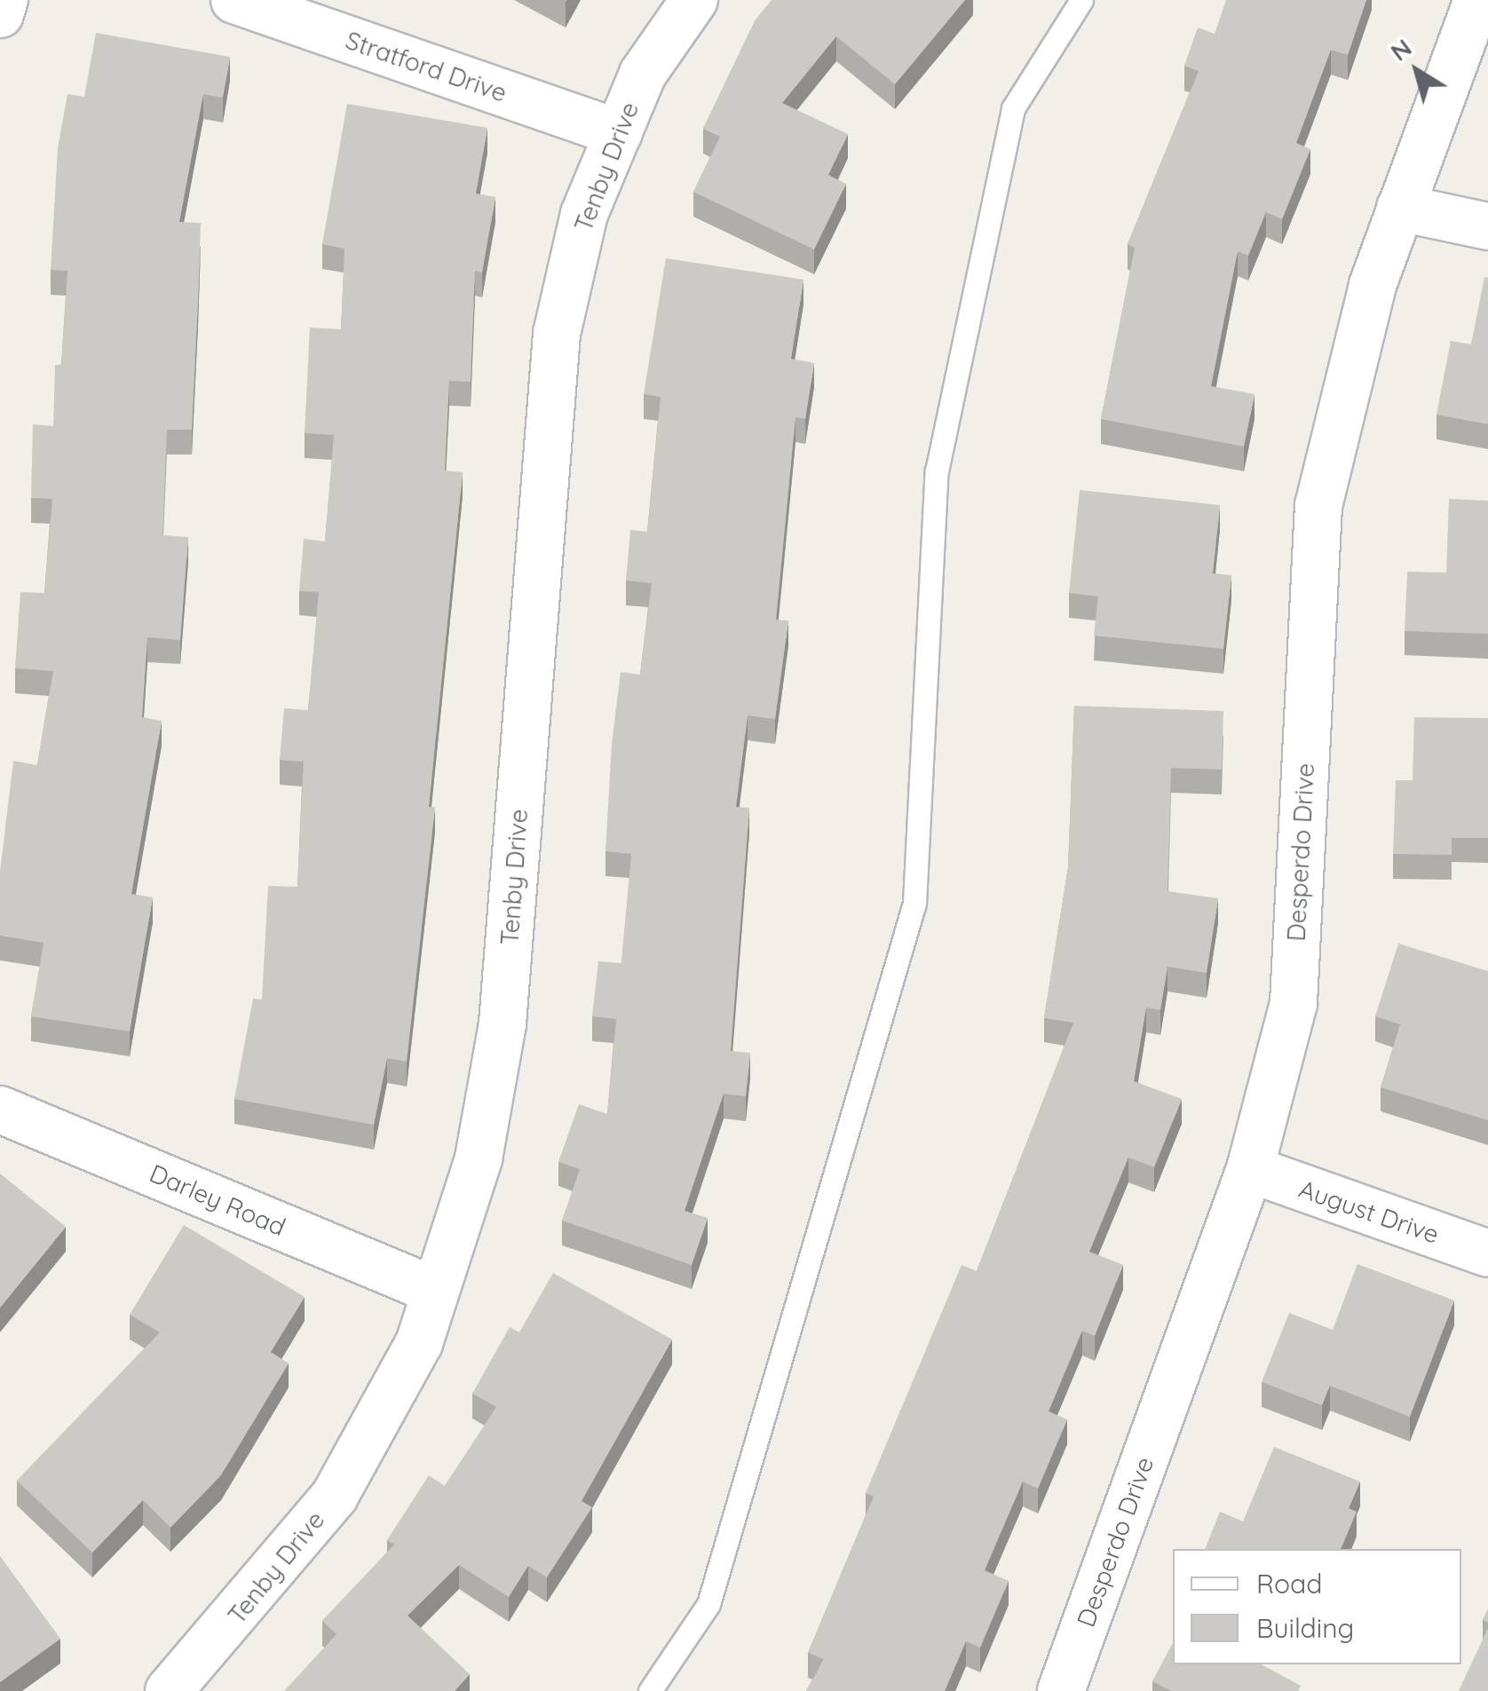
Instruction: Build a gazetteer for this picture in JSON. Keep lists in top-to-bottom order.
{
  "streets": {
    "street": [
      "Stratford Drive",
      "Tenby Drive",
      "Desperdo Drive",
      "Darley Road",
      "August Drive"
    ]
  },
  "crossings": [
    ["Stratford Drive", "Tenby Drive"],
    ["Tenby Drive", "Darley Road"],
    ["Desperdo Drive", "August Drive"]
  ],
  "legend": ["Road", "Building"],
  "north": "top left"
}
